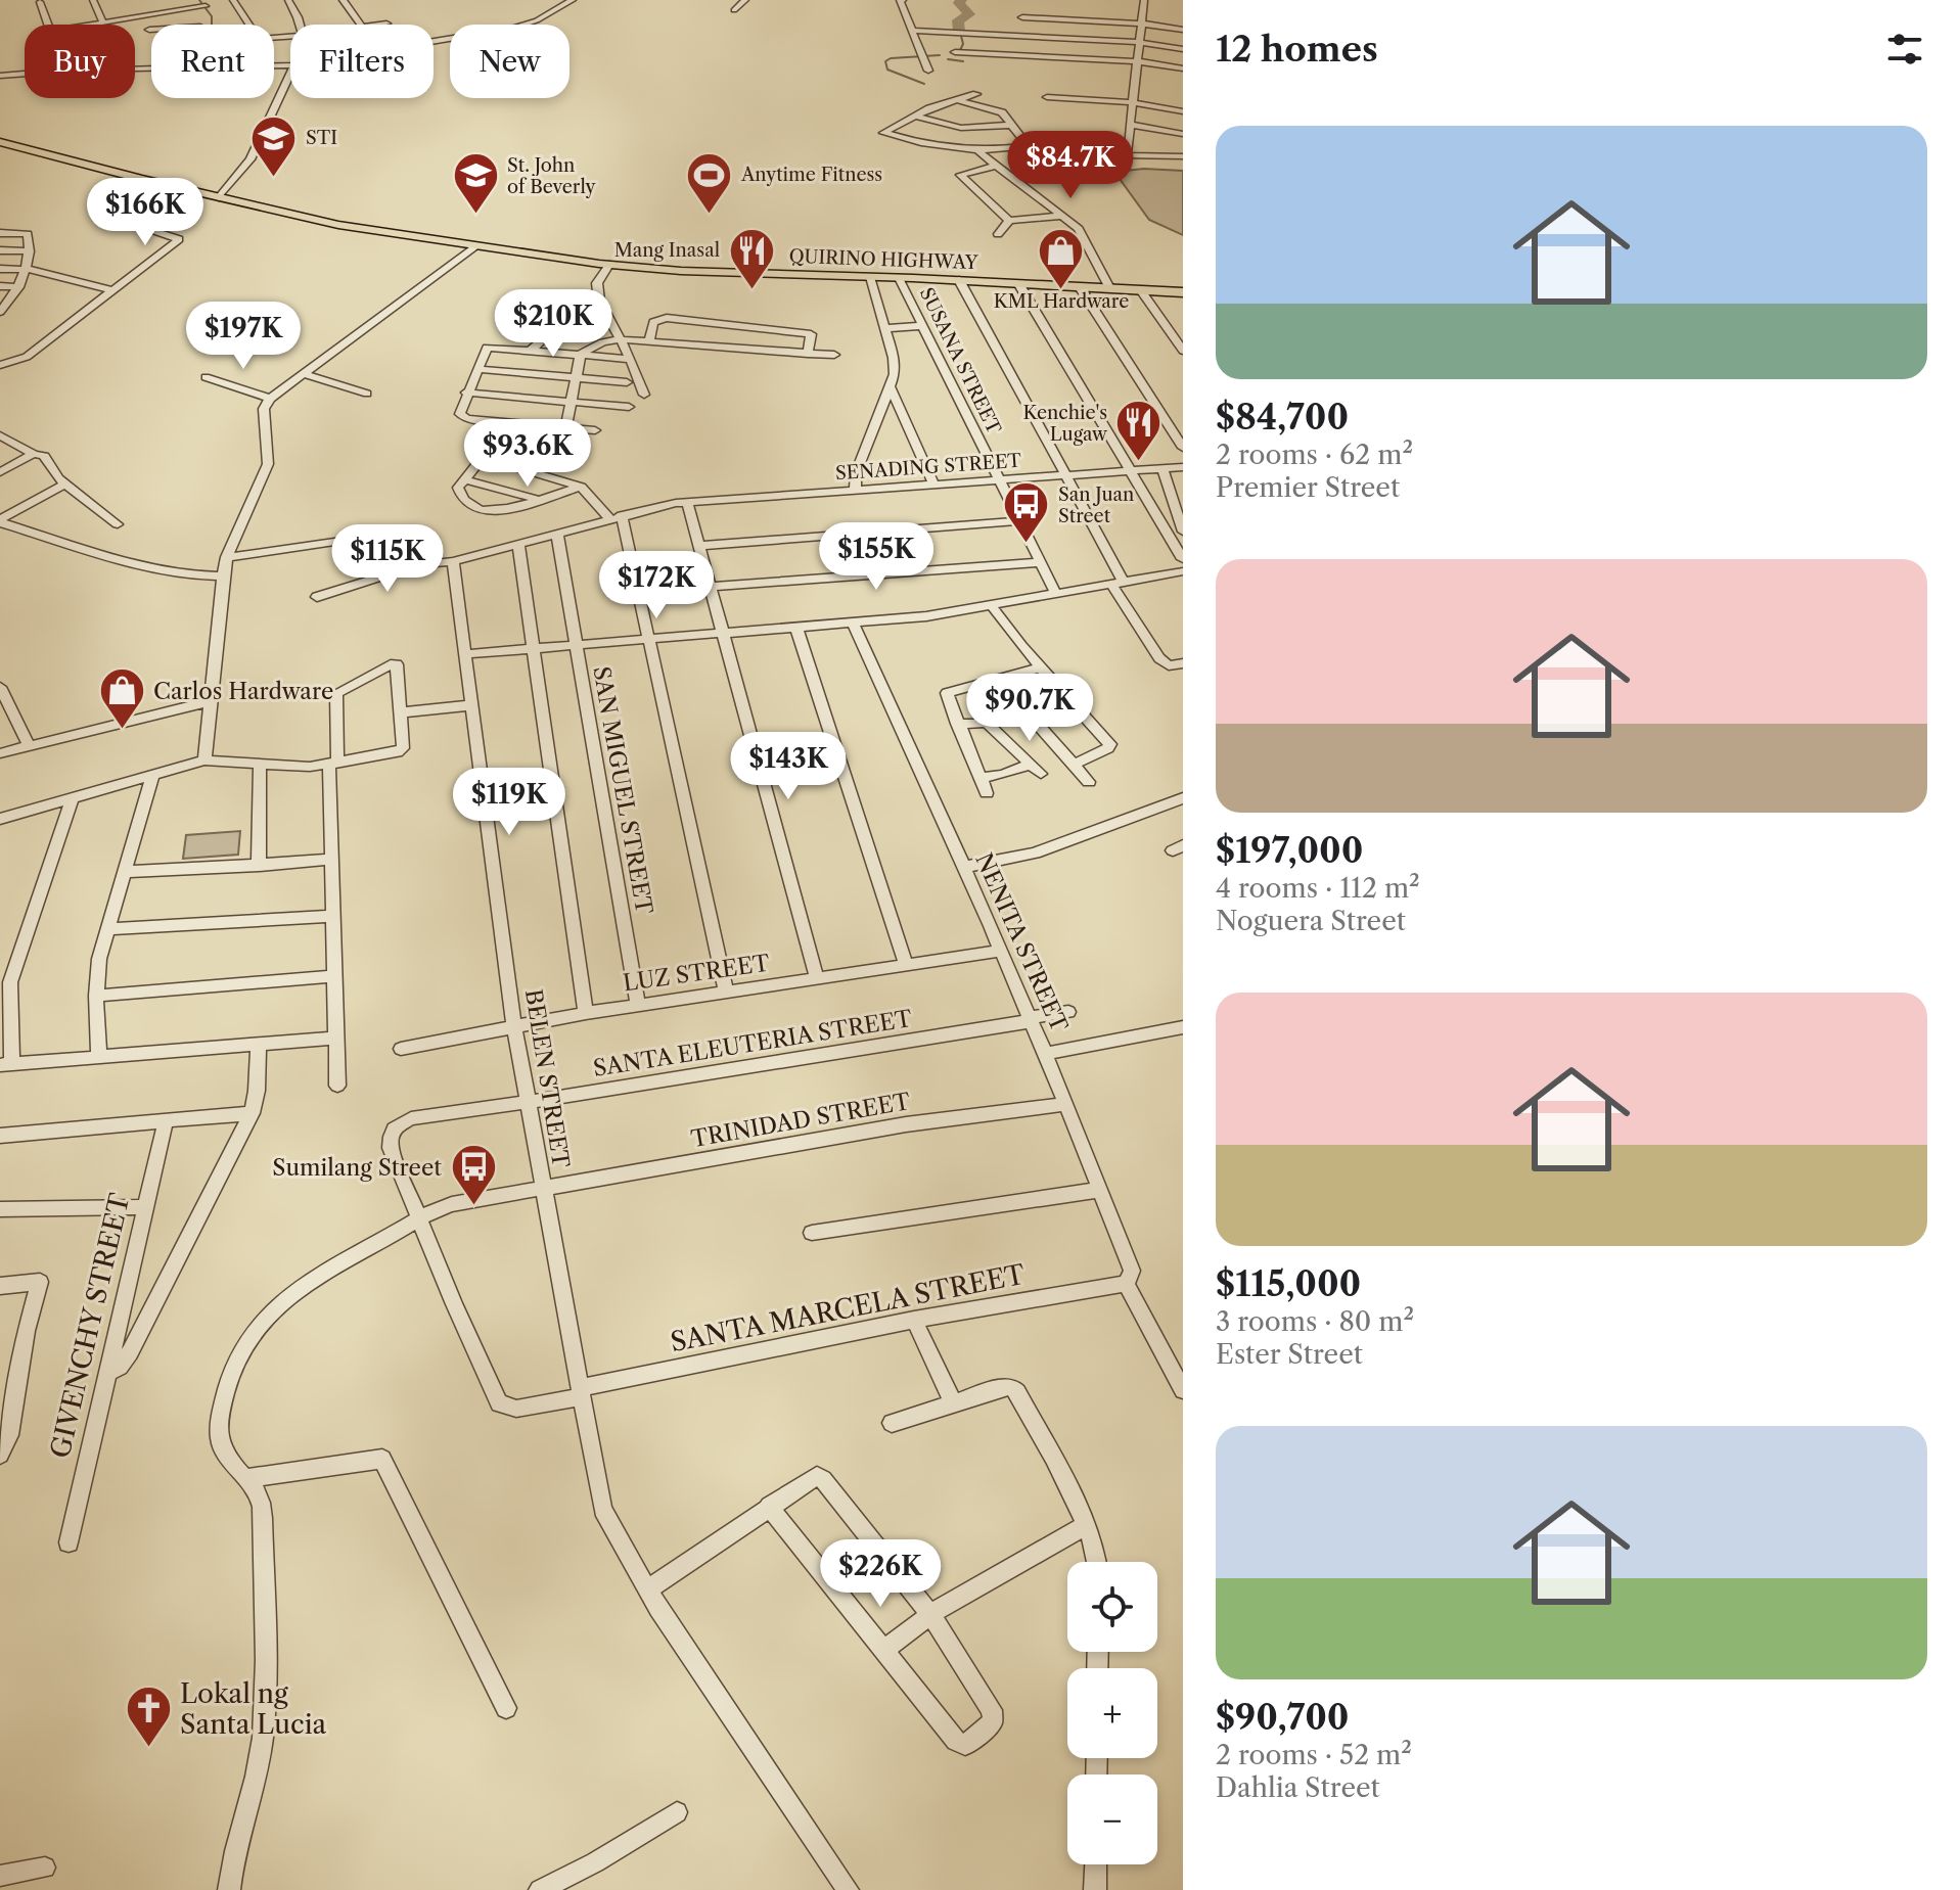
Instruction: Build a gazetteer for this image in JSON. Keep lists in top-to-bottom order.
{
  "streets": {
    "main road": ["QUIRINO HIGHWAY"],
    "street": [
      "SUSANA STREET",
      "SENADING STREET",
      "SAN MIGUEL STREET",
      "NENITA STREET",
      "LUZ STREET",
      "SANTA ELEUTERIA STREET",
      "BELEN STREET",
      "TRINIDAD STREET",
      "SANTA MARCELA STREET",
      "GIVENCHY STREET"
    ]
  },
  "crossings": [
    ["QUIRINO HIGHWAY", "SUSANA STREET"],
    ["SUSANA STREET", "SENADING STREET"],
    ["SENADING STREET", "SAN MIGUEL STREET"],
    ["SENADING STREET", "BELEN STREET"],
    ["SAN MIGUEL STREET", "LUZ STREET"],
    ["NENITA STREET", "LUZ STREET"],
    ["NENITA STREET", "SANTA ELEUTERIA STREET"],
    ["NENITA STREET", "TRINIDAD STREET"],
    ["NENITA STREET", "SANTA MARCELA STREET"],
    ["LUZ STREET", "BELEN STREET"],
    ["SANTA ELEUTERIA STREET", "BELEN STREET"],
    ["SANTA ELEUTERIA STREET", "TRINIDAD STREET"],
    ["SANTA ELEUTERIA STREET", "SANTA MARCELA STREET"],
    ["BELEN STREET", "TRINIDAD STREET"],
    ["BELEN STREET", "SANTA MARCELA STREET"],
    ["TRINIDAD STREET", "SANTA MARCELA STREET"]
  ],
  "places": {
    "school or university": ["STI", "St. John of Beverly"],
    "sports": ["Anytime Fitness"],
    "restaurant": ["Mang Inasal", "Kenchie's Lugaw"],
    "shop": ["KML Hardware", "Carlos Hardware"],
    "bus stop": ["San Juan Street", "Sumilang Street"],
    "church": ["Lokal ng Santa Lucia"]
  },
  "page": {
    "heading": "12 homes",
    "chip": [
      "Buy",
      "Rent",
      "Filters",
      "New"
    ],
    "list": [
      {
        "name": "$84,700",
        "note": "2 rooms · 62 m² · Premier Street"
      },
      {
        "name": "$197,000",
        "note": "4 rooms · 112 m² · Noguera Street"
      },
      {
        "name": "$115,000",
        "note": "3 rooms · 80 m² · Ester Street"
      },
      {
        "name": "$90,700",
        "note": "2 rooms · 52 m² · Dahlia Street"
      }
    ],
    "price": [
      "$84.7K",
      "$166K",
      "$210K",
      "$197K",
      "$93.6K",
      "$155K",
      "$115K",
      "$172K",
      "$90.7K",
      "$143K",
      "$119K",
      "$226K"
    ],
    "map_buttons": ["+", "−"]
  }
}
